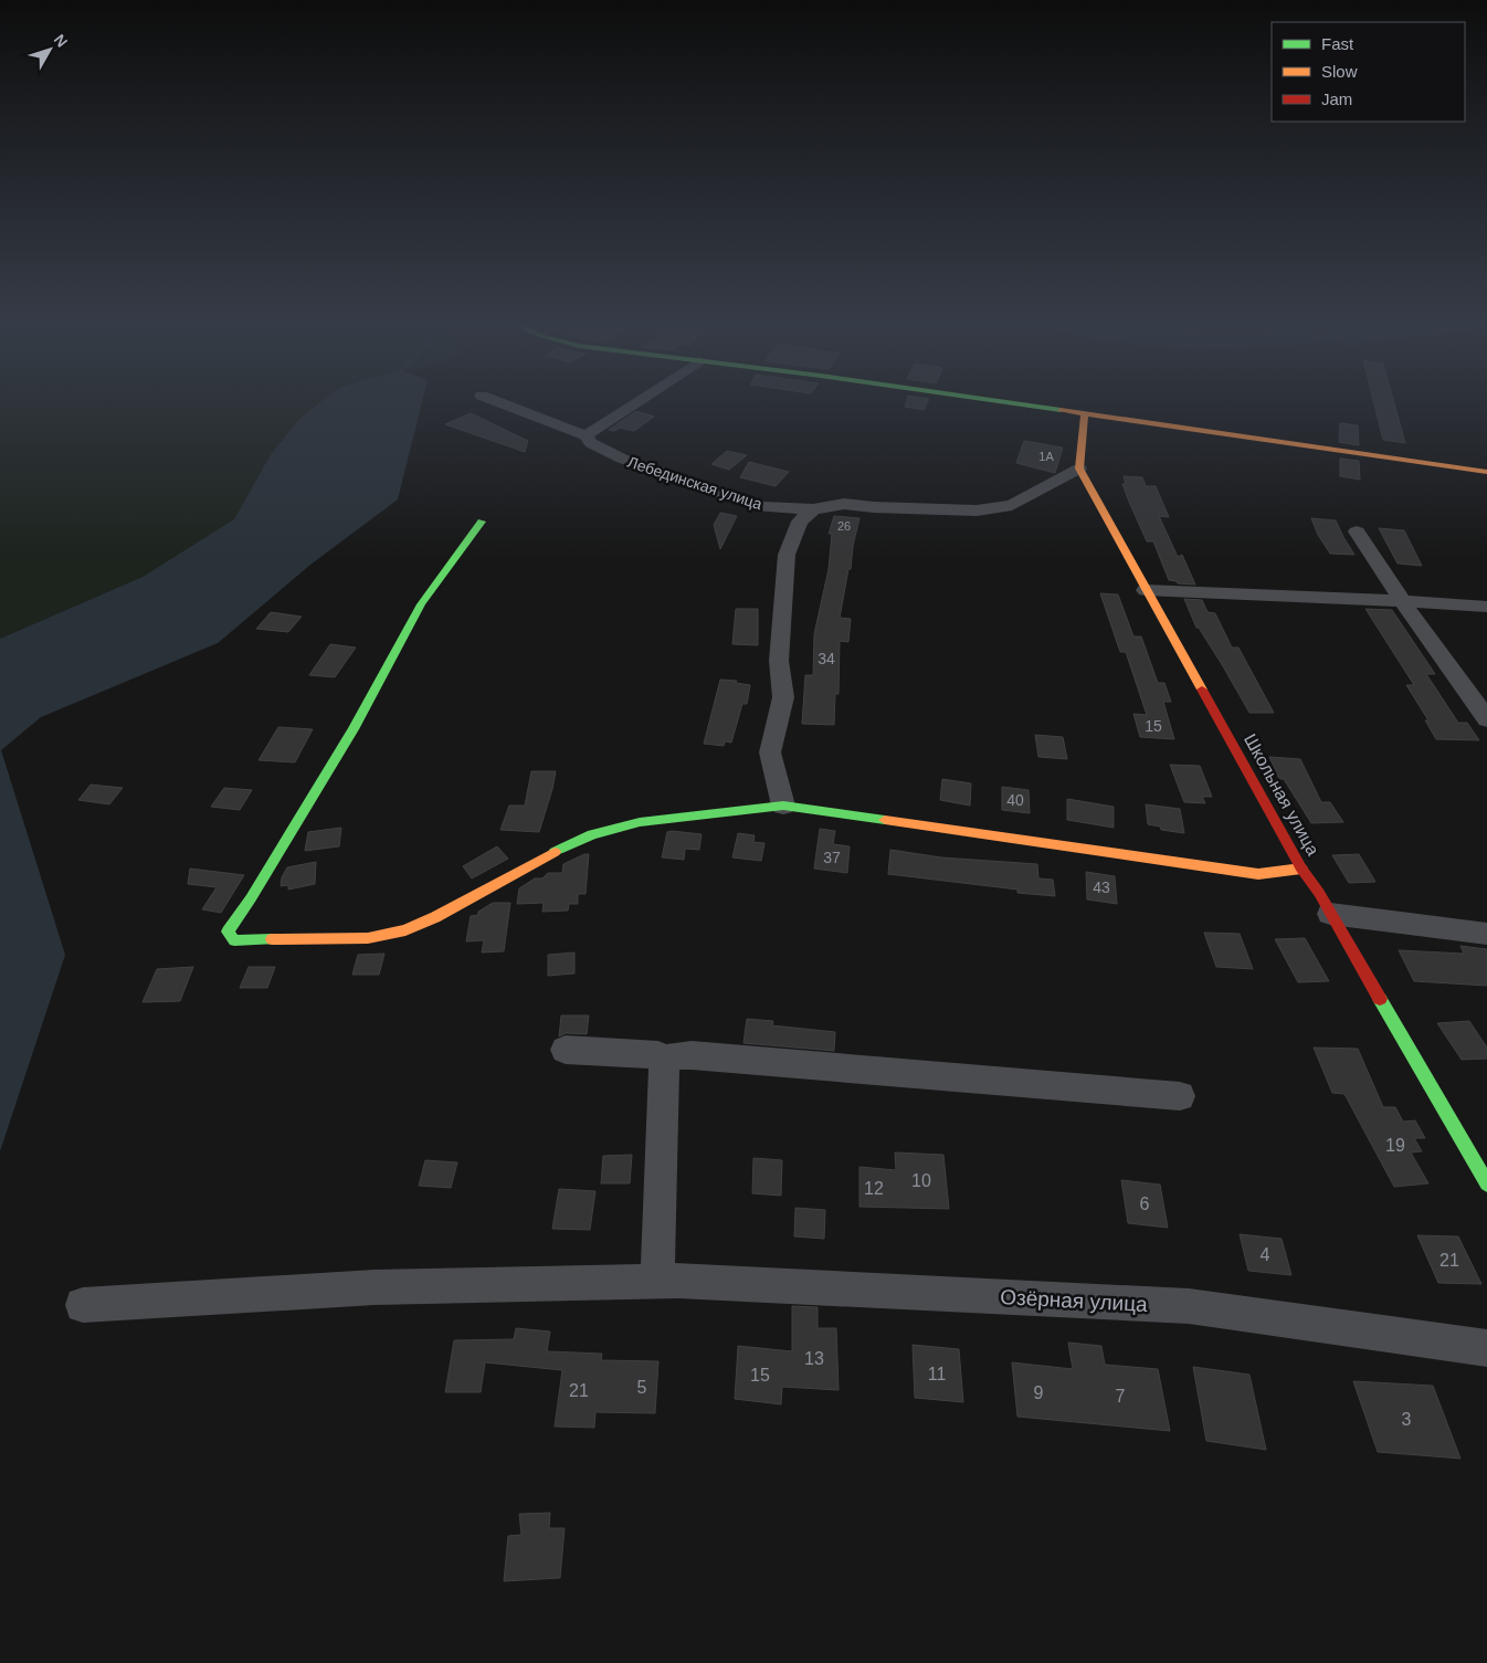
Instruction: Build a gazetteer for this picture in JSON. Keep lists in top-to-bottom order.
{
  "streets": {
    "street": ["Лебединская улица", "Школьная улица", "Озёрная улица"]
  },
  "crossings": [
    ["Лебединская улица", "Школьная улица"]
  ],
  "house_numbers": [
    "1А",
    "26",
    "34",
    "15",
    "40",
    "37",
    "43",
    "19",
    "10",
    "12",
    "6",
    "4",
    "21",
    "13",
    "11",
    "15",
    "5",
    "21",
    "9",
    "7",
    "3"
  ],
  "legend": ["Fast", "Slow", "Jam"],
  "north": "top right"
}
